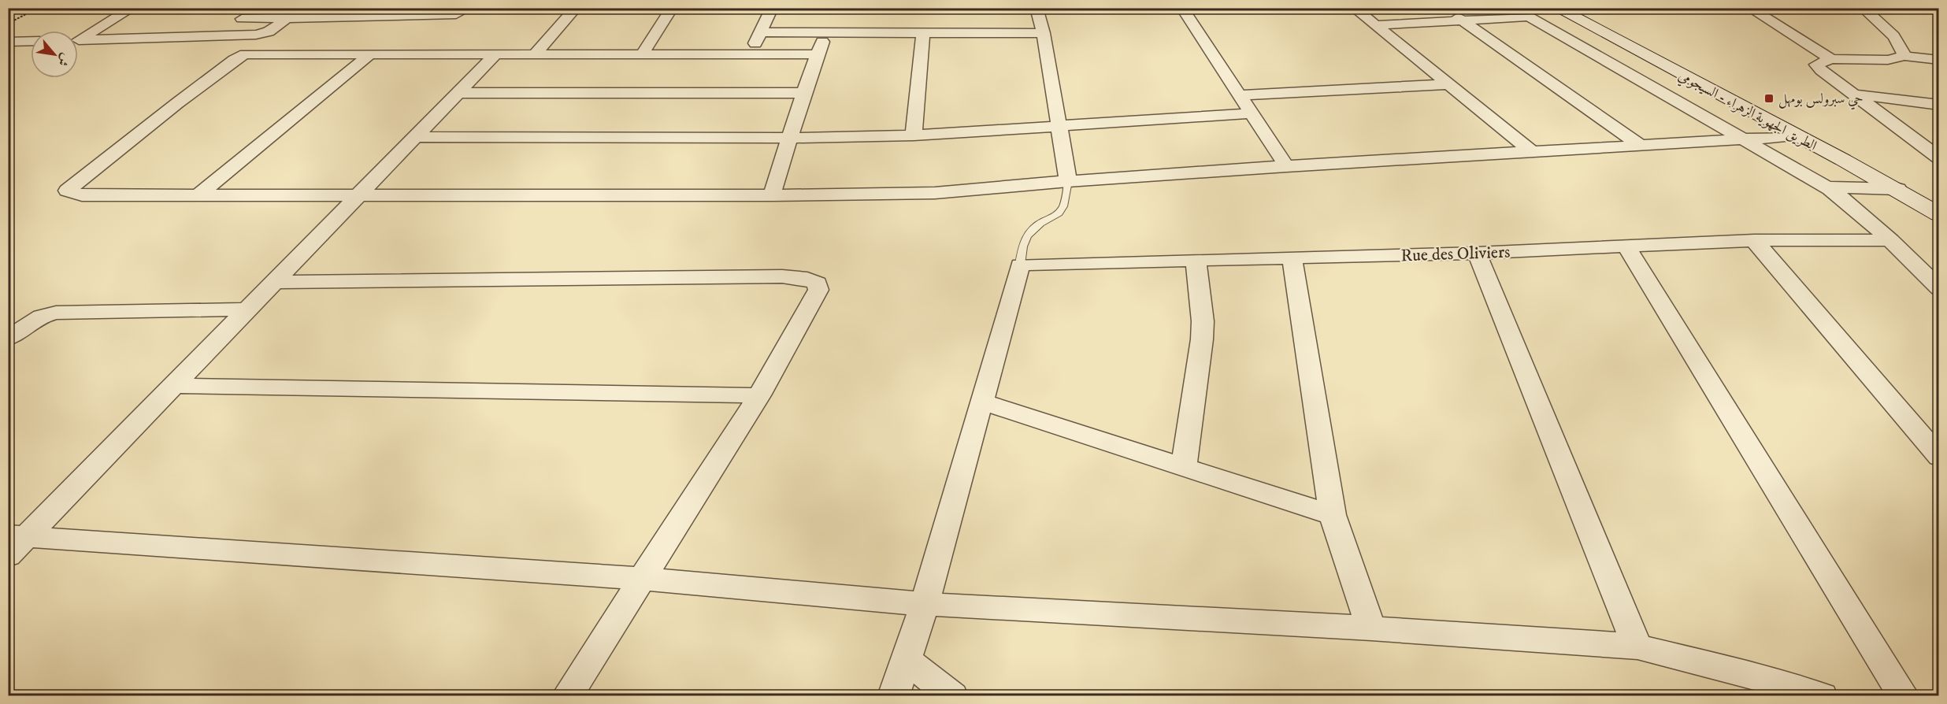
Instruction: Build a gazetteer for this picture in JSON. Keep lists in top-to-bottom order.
{
  "streets": {
    "main road": ["الطريق الجهوية الزهراء - السيجومي"],
    "street": ["Rue des Oliviers"]
  },
  "places": {
    "transit": ["حي سبرولس بومهل"]
  },
  "north": "bottom right"
}
